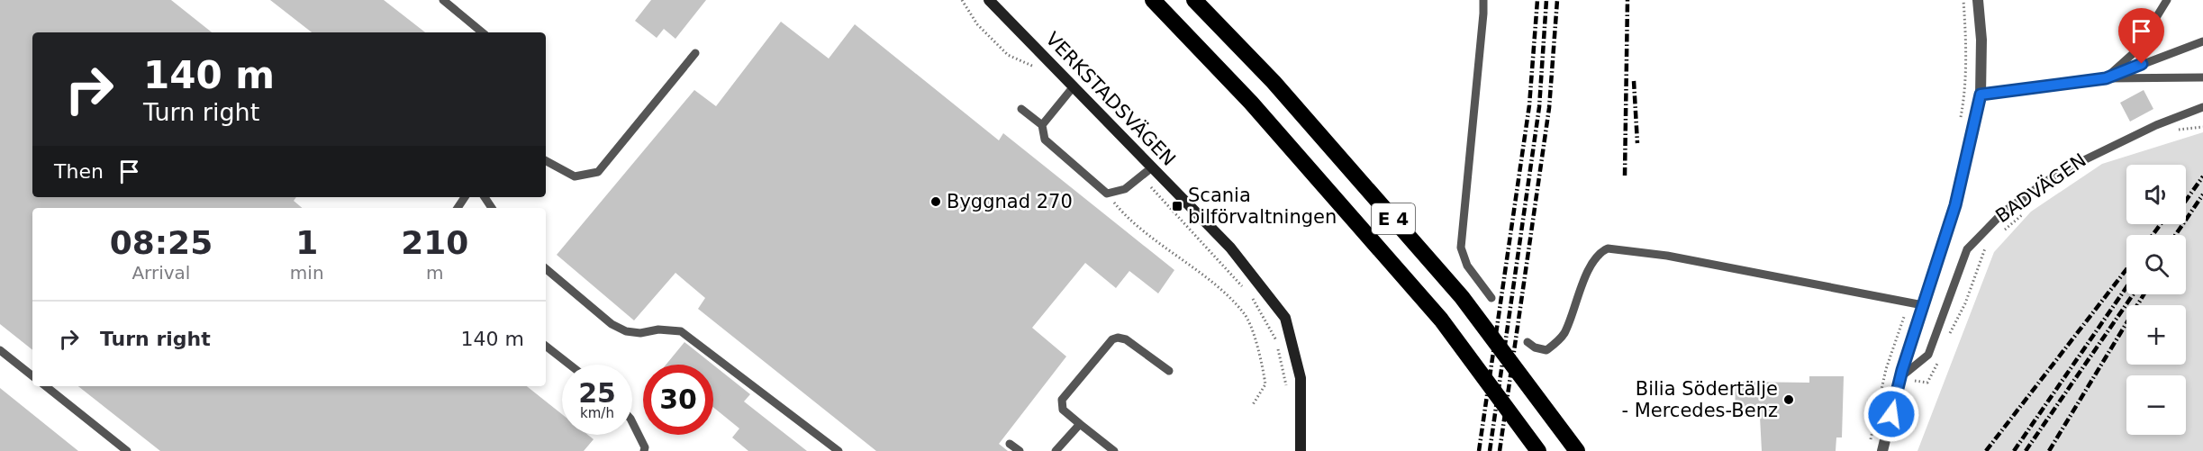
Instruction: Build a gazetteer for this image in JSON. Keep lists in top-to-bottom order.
{
  "streets": {
    "highway": ["E 4"],
    "main road": ["VERKSTADSVÄGEN"],
    "path": ["BADVÄGEN"]
  },
  "places": {
    "other": ["Byggnad 270", "Bilia Södertälje - Mercedes-Benz"],
    "transit": ["Scania bilförvaltningen"]
  },
  "page": {
    "turn": ["140 m", "Turn right"],
    "then": "Then",
    "map_buttons": ["+", "−"],
    "eta": [
      "08:25",
      "Arrival",
      "1",
      "min",
      "210",
      "m"
    ],
    "list": [
      {
        "name": "Turn right",
        "value": "140 m"
      }
    ],
    "speed": "25 km/h",
    "limit": "30"
  }
}
